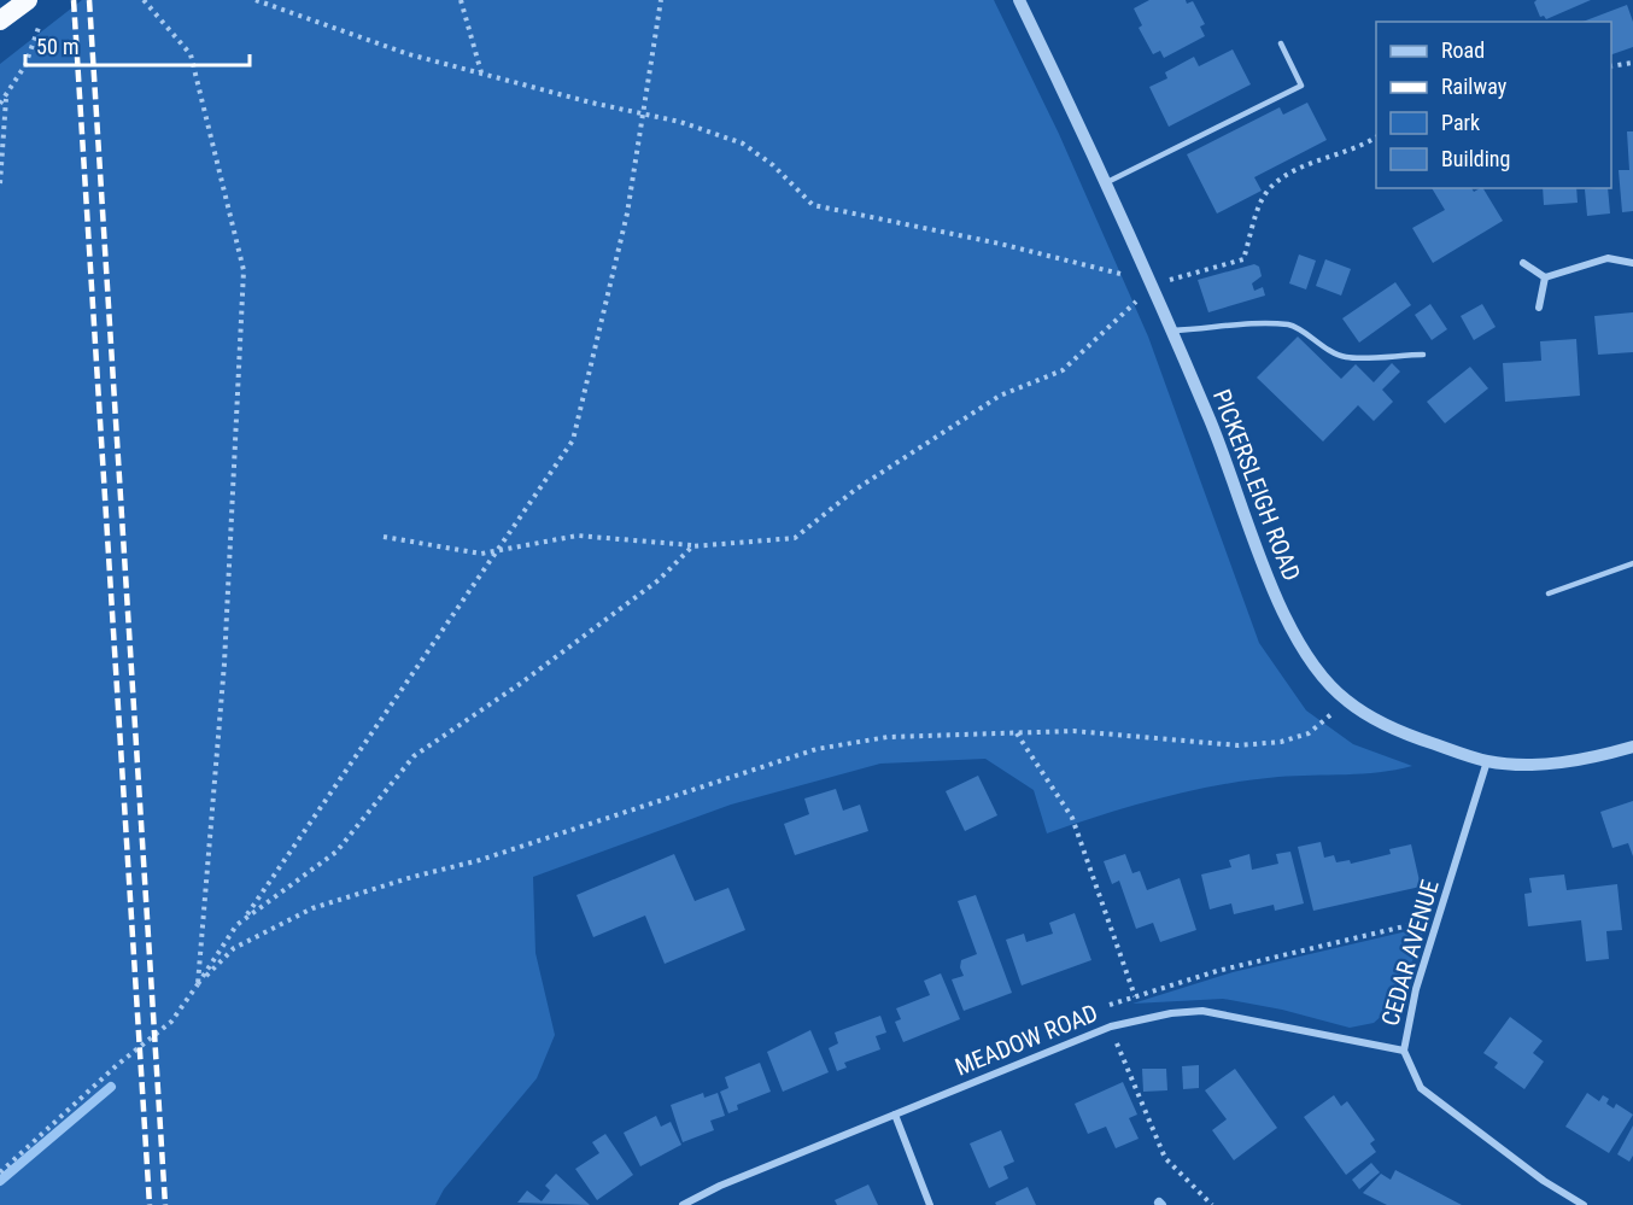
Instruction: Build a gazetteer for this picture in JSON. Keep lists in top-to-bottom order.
{
  "streets": {
    "street": ["PICKERSLEIGH ROAD", "CEDAR AVENUE", "MEADOW ROAD"]
  },
  "crossings": [
    ["PICKERSLEIGH ROAD", "CEDAR AVENUE"],
    ["CEDAR AVENUE", "MEADOW ROAD"]
  ],
  "legend": [
    "Road",
    "Railway",
    "Park",
    "Building"
  ],
  "scale_bar": "50 m"
}
